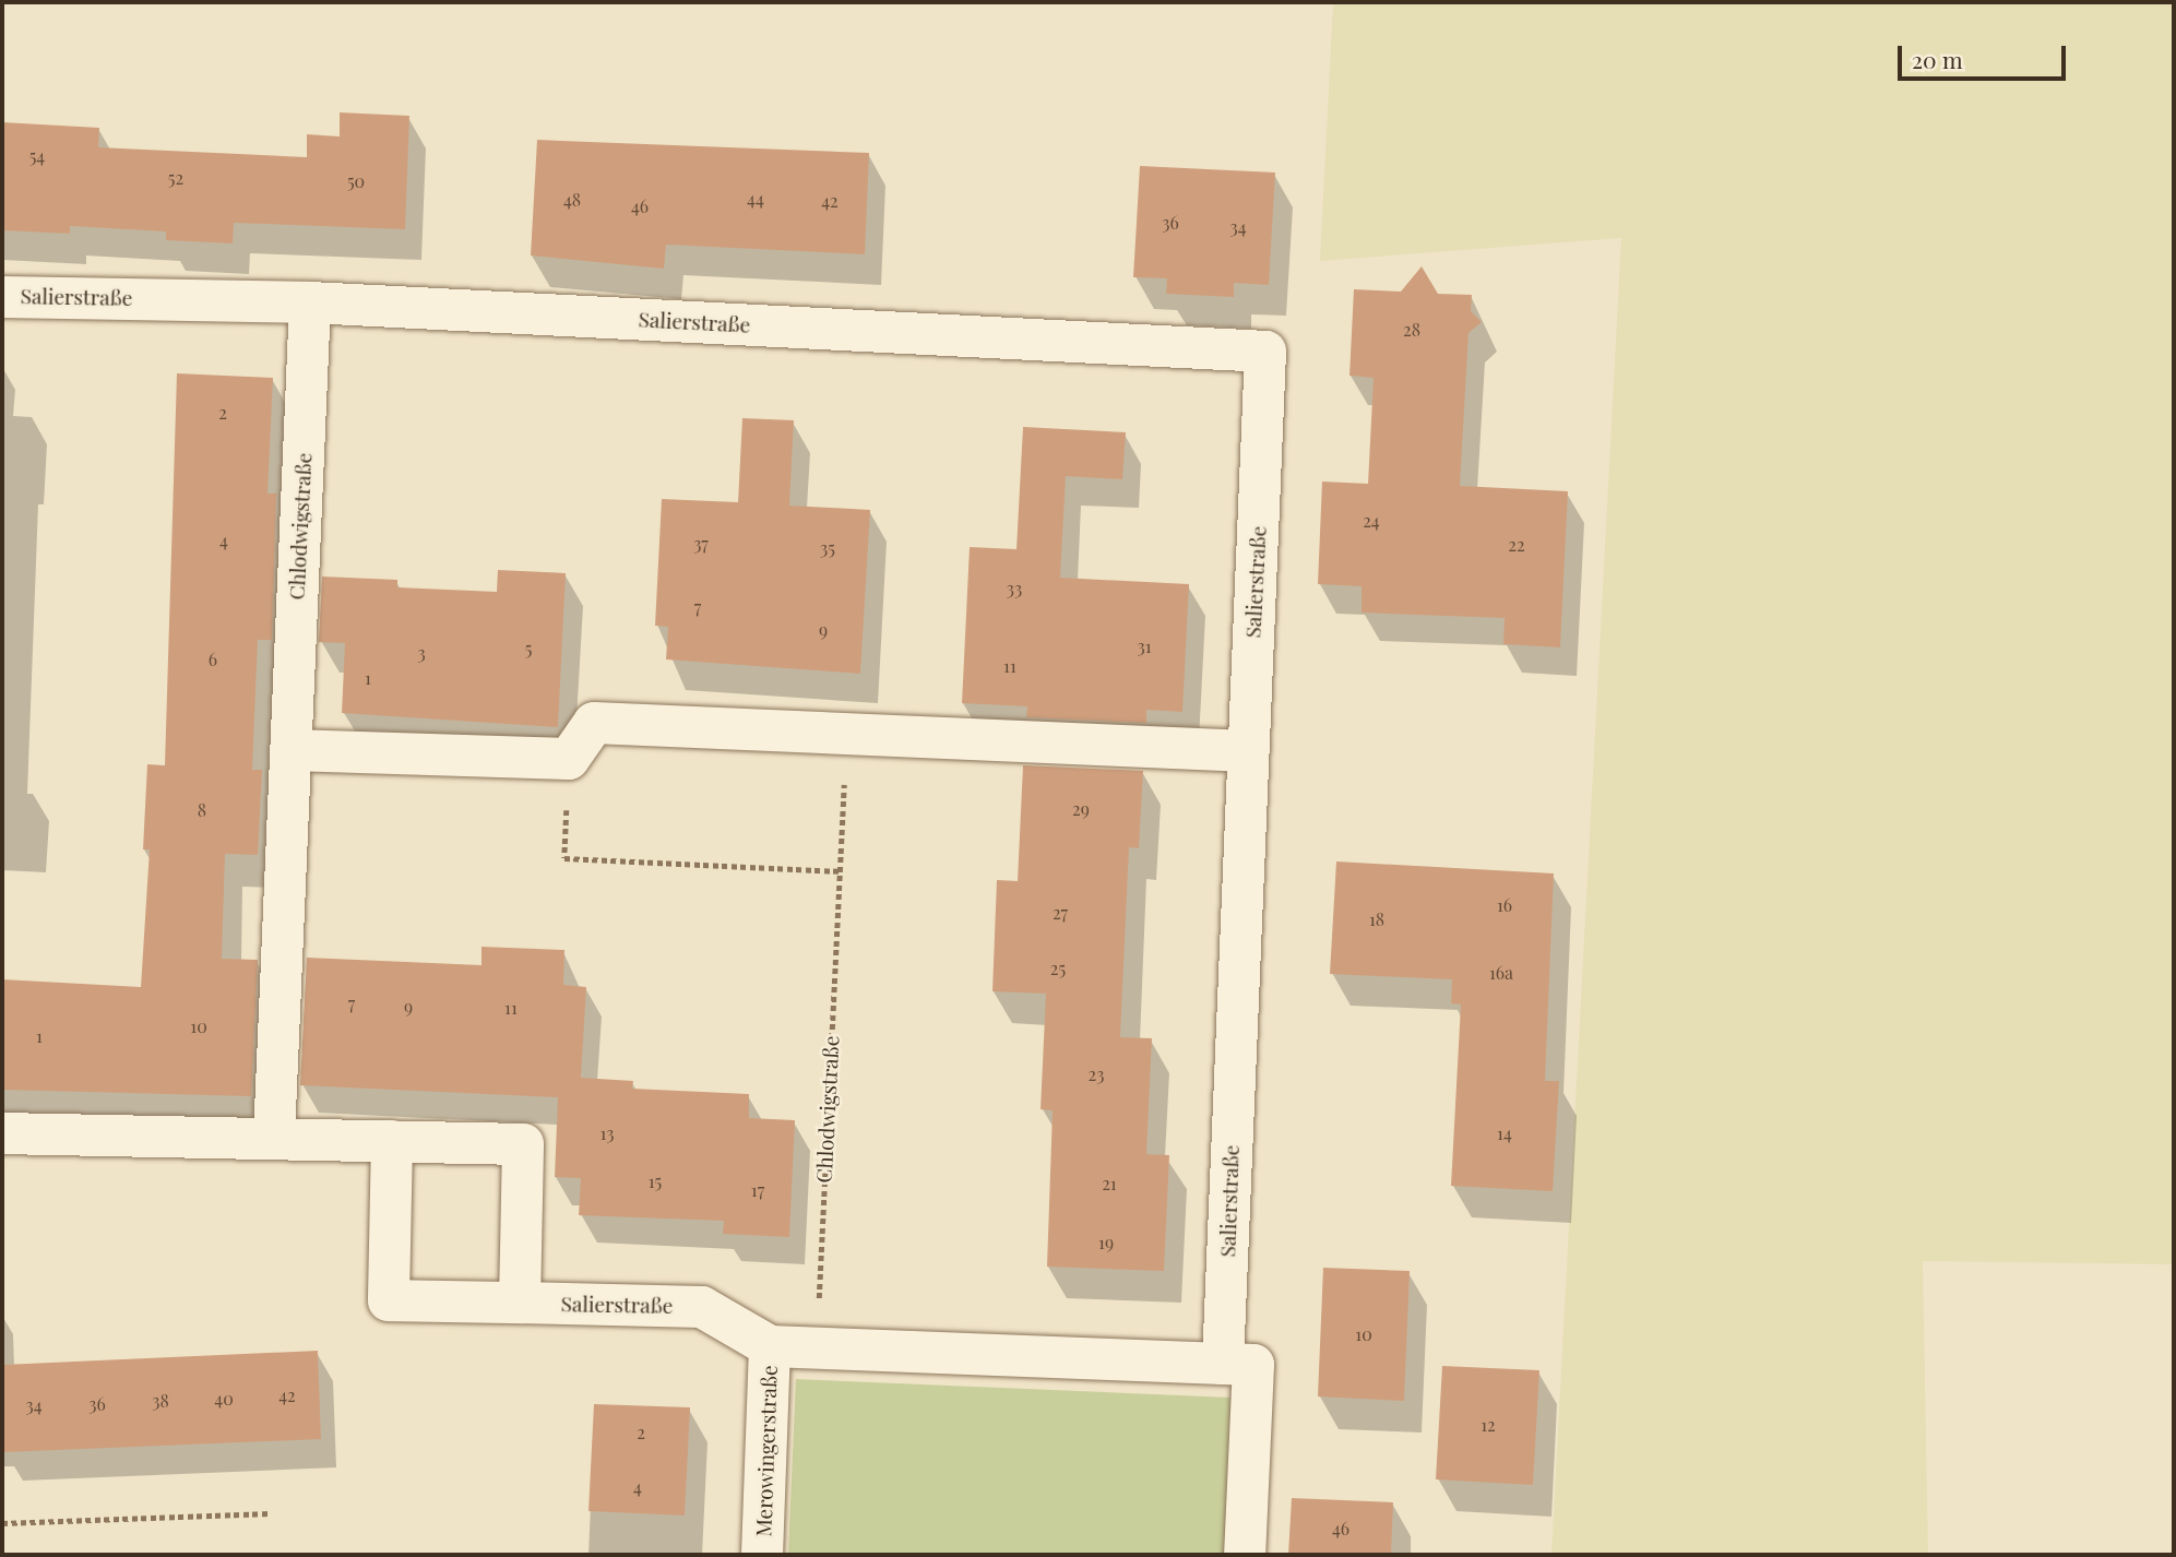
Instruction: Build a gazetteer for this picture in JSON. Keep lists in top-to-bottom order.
{
  "streets": {
    "street": ["Salierstraße", "Chlodwigstraße", "Merowingerstraße"]
  },
  "crossings": [
    ["Salierstraße", "Chlodwigstraße"],
    ["Salierstraße", "Merowingerstraße"]
  ],
  "house_numbers": [
    "54",
    "52",
    "50",
    "44",
    "48",
    "42",
    "46",
    "36",
    "34",
    "28",
    "2",
    "24",
    "4",
    "37",
    "22",
    "35",
    "33",
    "7",
    "9",
    "31",
    "5",
    "3",
    "6",
    "11",
    "1",
    "29",
    "8",
    "16",
    "27",
    "18",
    "25",
    "16a",
    "7",
    "9",
    "11",
    "10",
    "1",
    "23",
    "13",
    "14",
    "15",
    "21",
    "17",
    "19",
    "10",
    "42",
    "40",
    "38",
    "36",
    "34",
    "12",
    "2",
    "4",
    "46"
  ],
  "scale_bar": "20 m"
}
